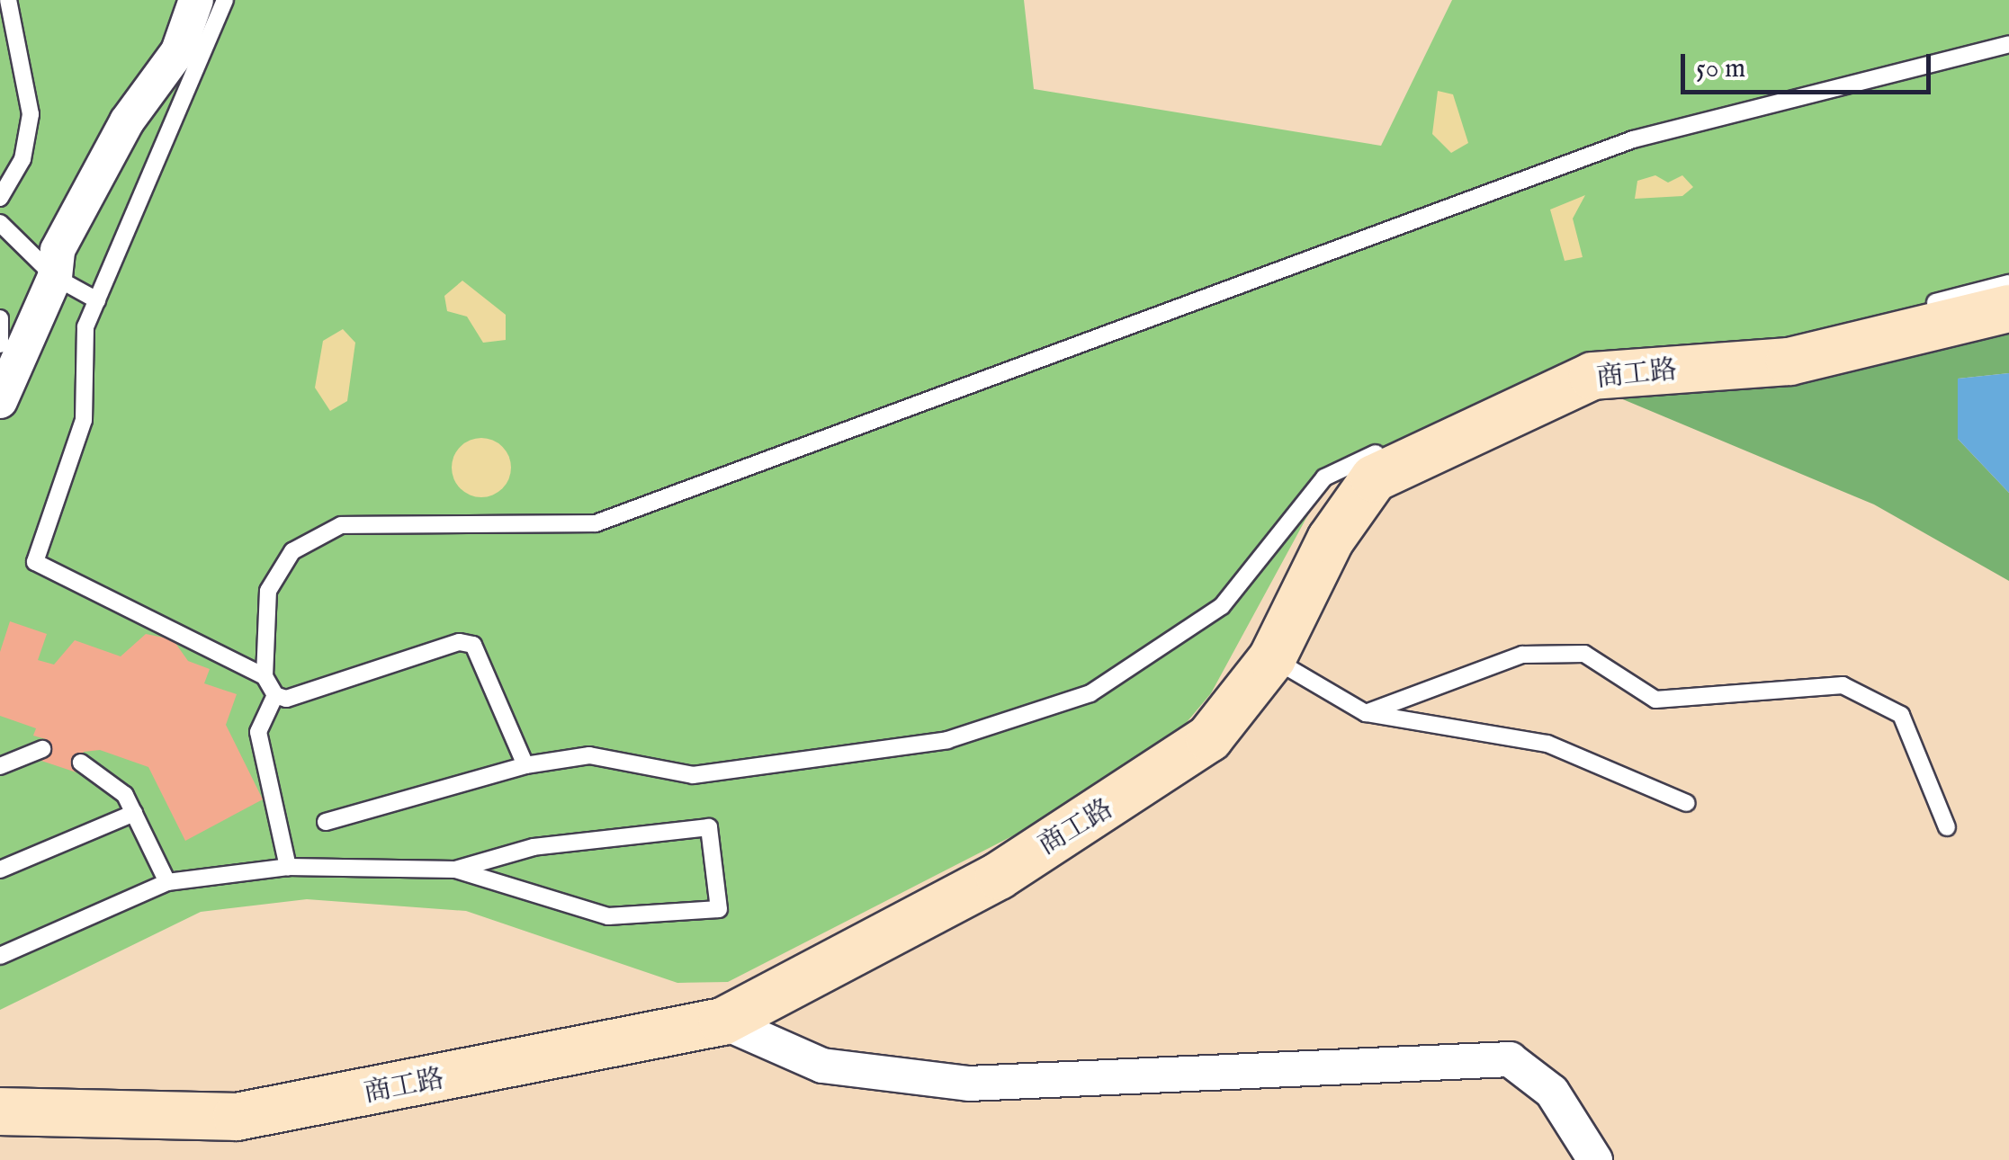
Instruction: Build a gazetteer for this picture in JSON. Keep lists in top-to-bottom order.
{
  "streets": {
    "street": ["商工路"]
  },
  "scale_bar": "50 m"
}
